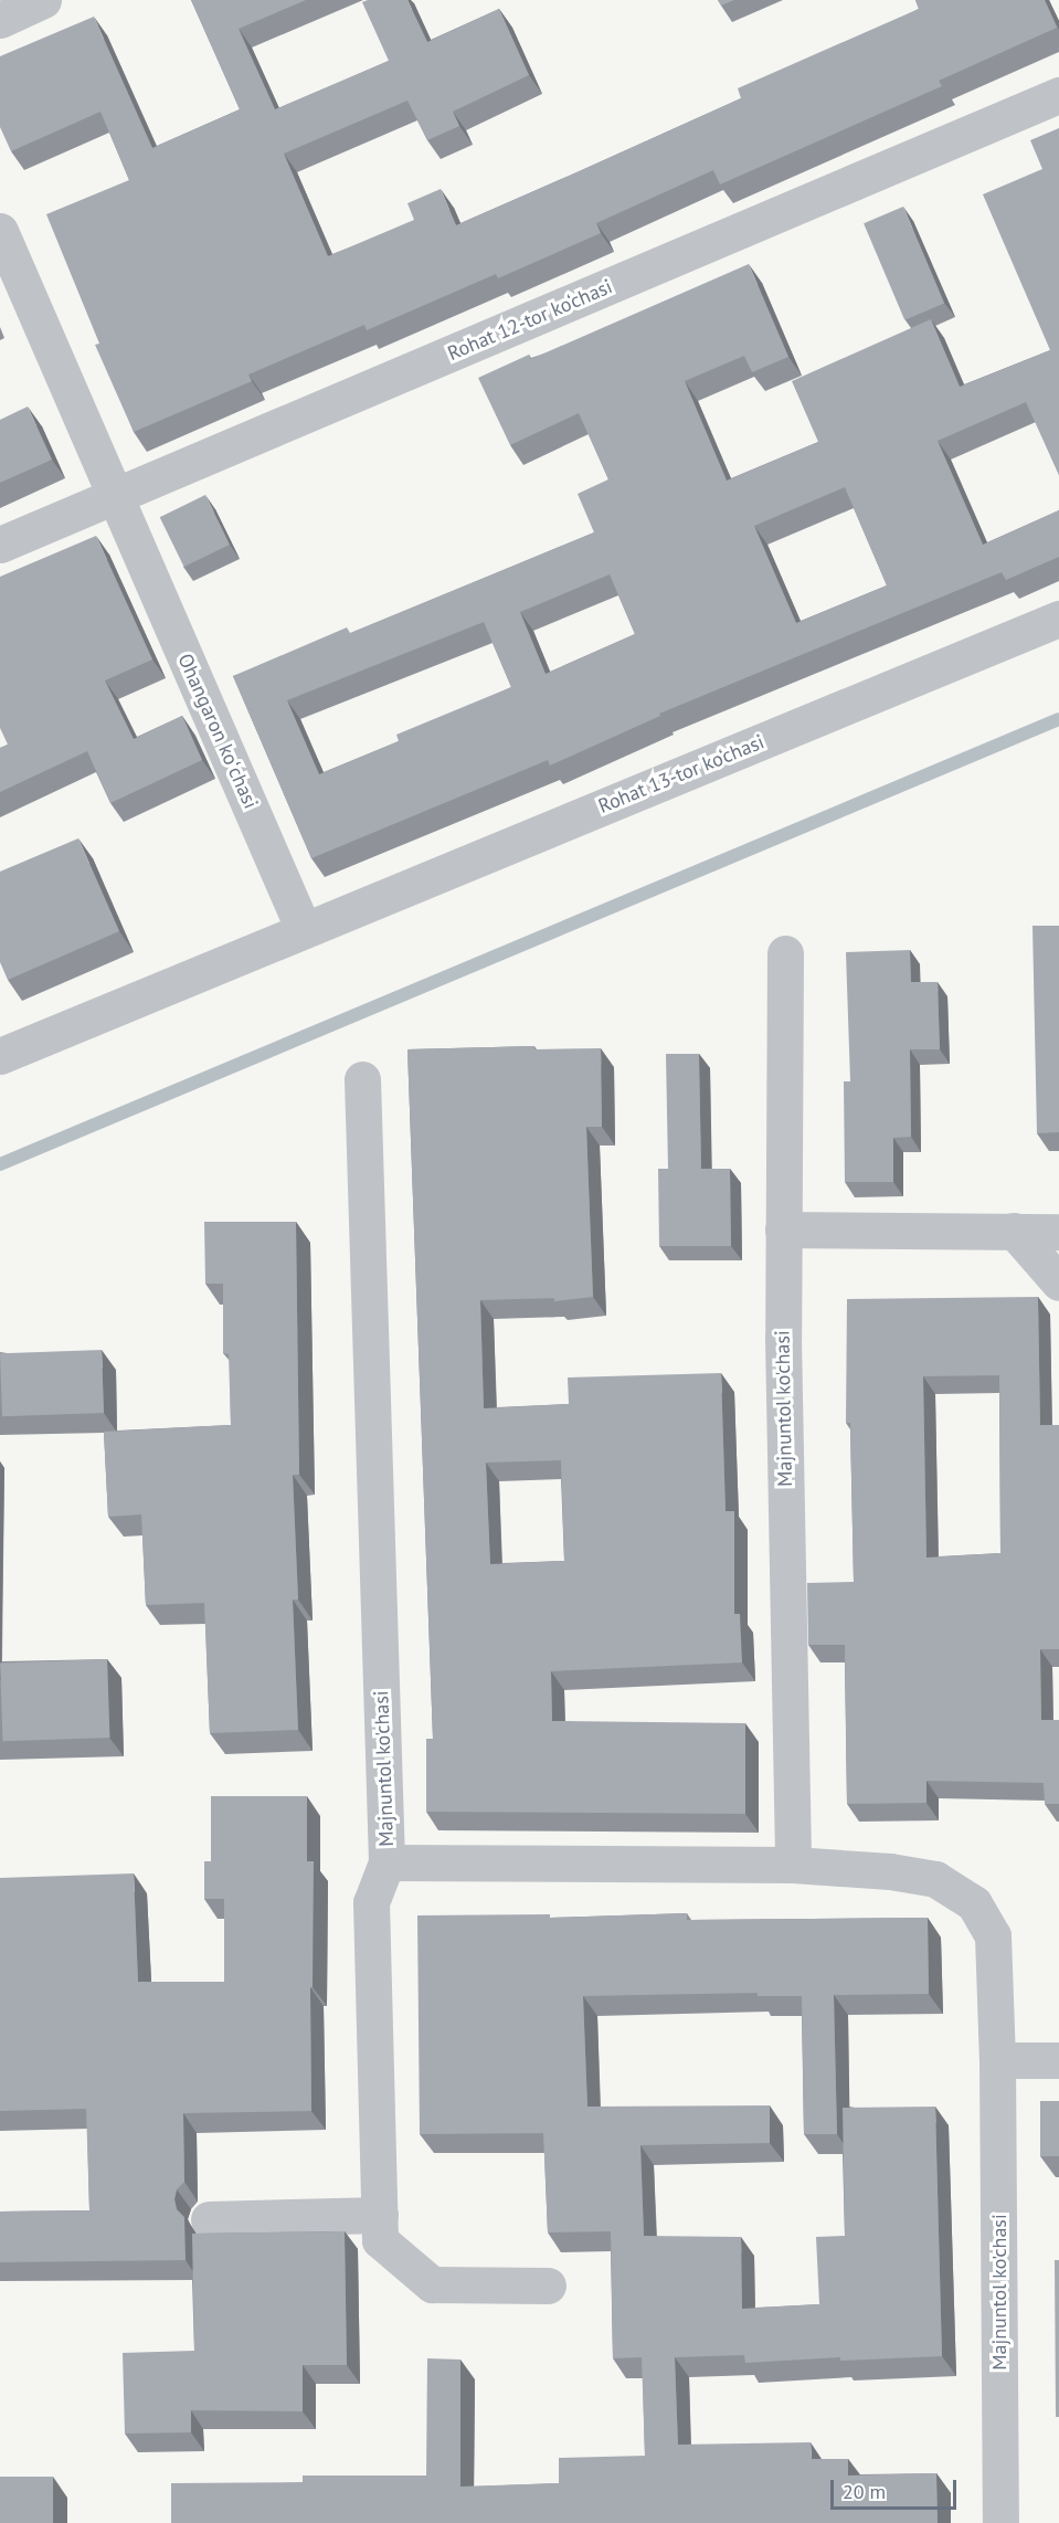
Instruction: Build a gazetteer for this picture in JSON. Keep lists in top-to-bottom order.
{
  "streets": {
    "street": [
      "Rohat 12-tor ko‘chasi",
      "Ohangaron koʻchasi",
      "Rohat 13-tor ko‘chasi",
      "Majnuntol ko'chasi"
    ]
  },
  "crossings": [
    ["Rohat 12-tor ko‘chasi", "Ohangaron koʻchasi"],
    ["Ohangaron koʻchasi", "Rohat 13-tor ko‘chasi"]
  ],
  "scale_bar": "20 m"
}
